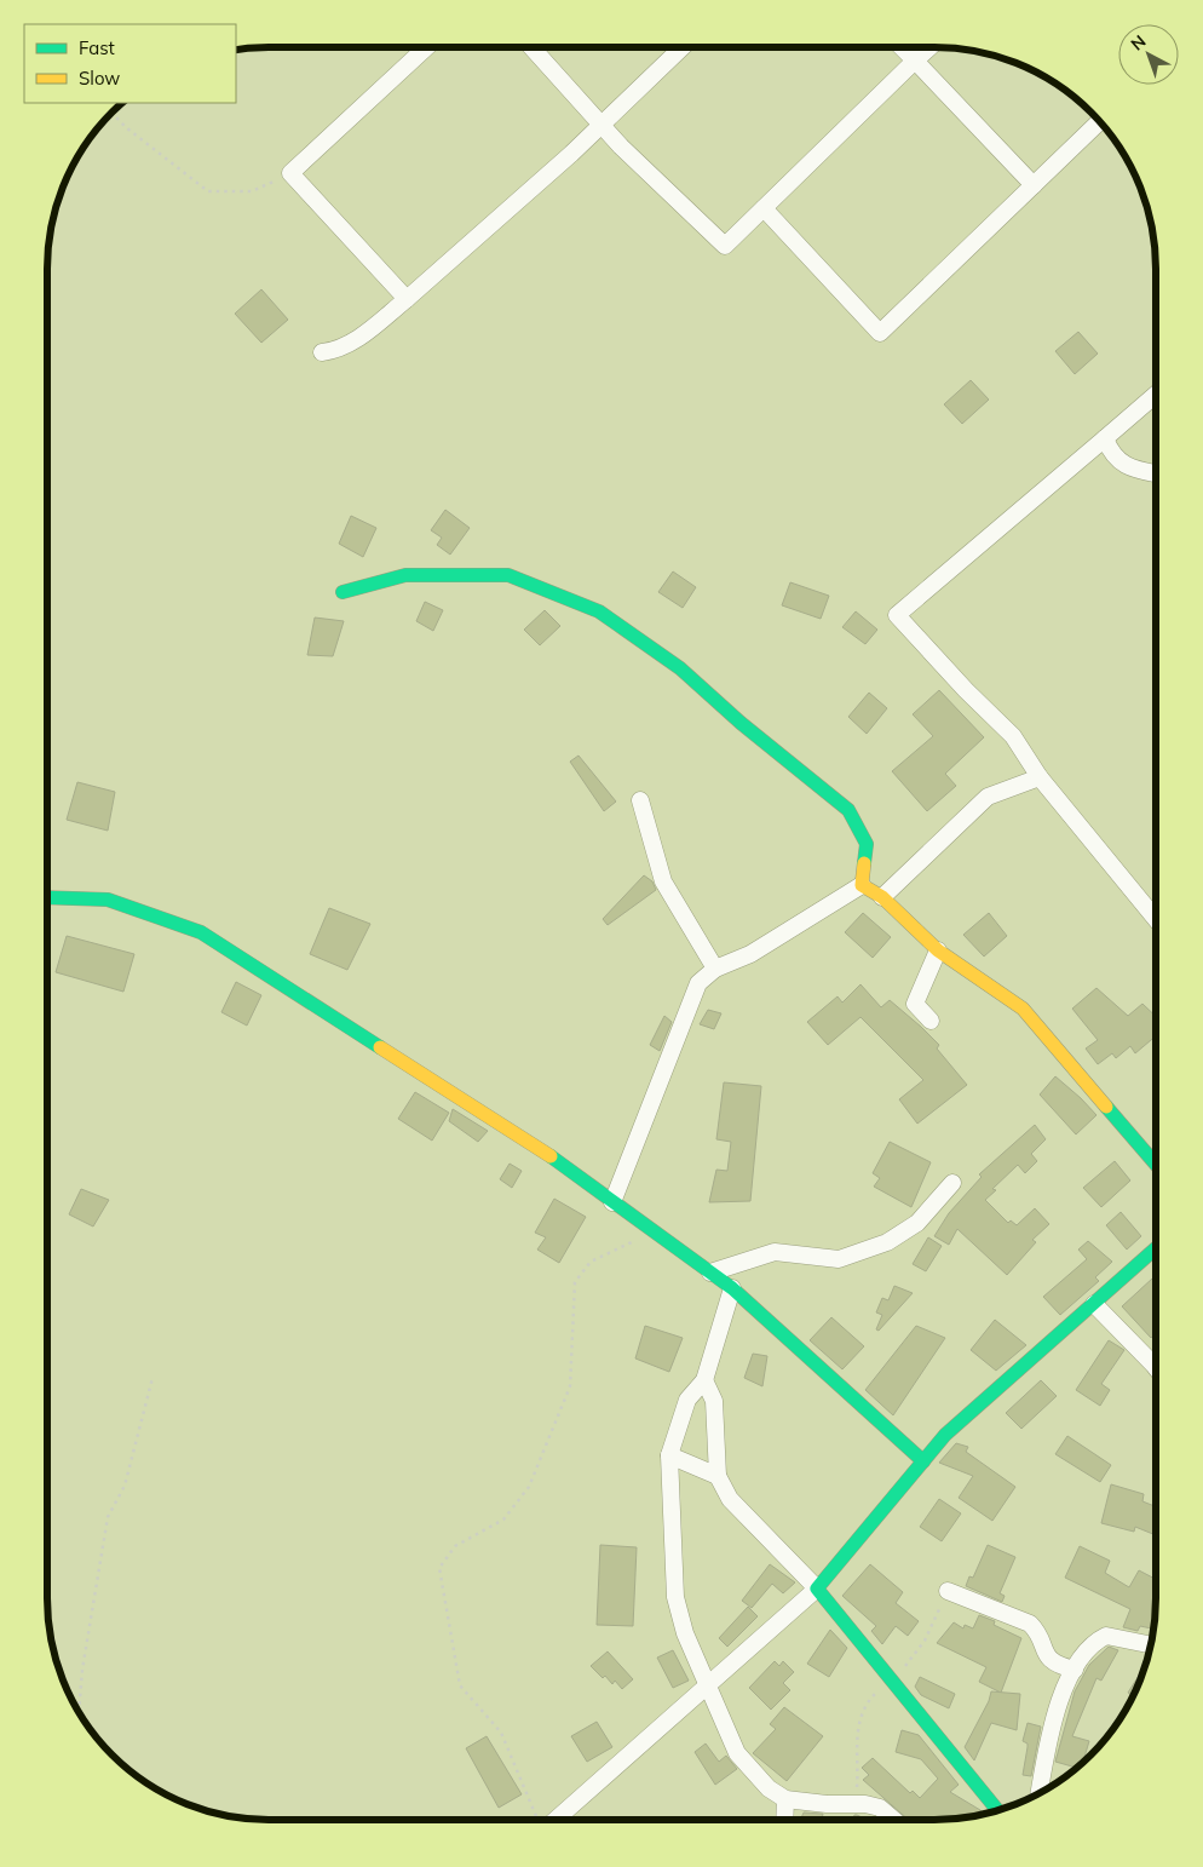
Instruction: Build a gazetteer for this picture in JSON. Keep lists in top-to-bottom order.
{
  "legend": ["Fast", "Slow"],
  "north": "top left"
}
